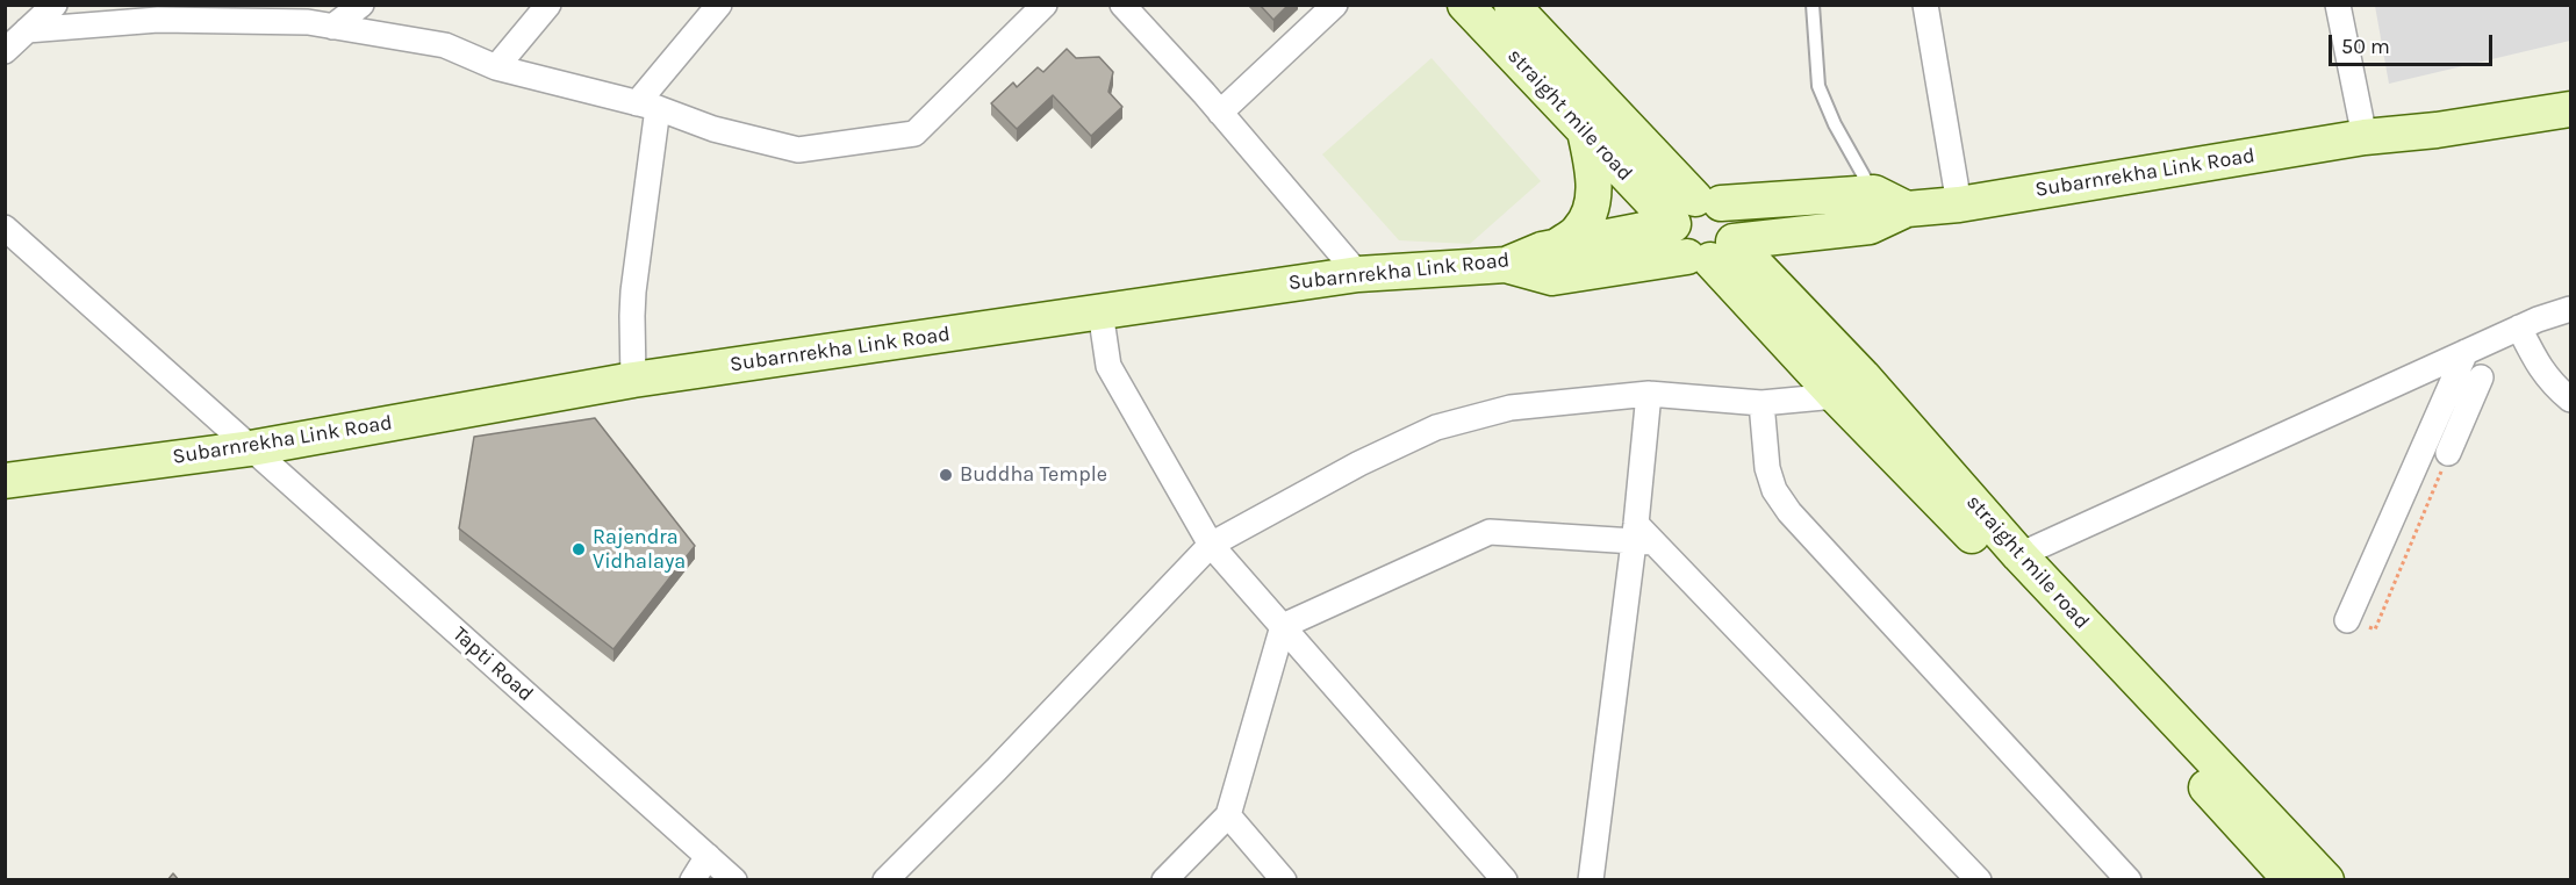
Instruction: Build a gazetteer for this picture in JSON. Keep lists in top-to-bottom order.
{
  "streets": {
    "street": ["straight mile road", "Subarnrekha Link Road", "Tapti Road"]
  },
  "crossings": [
    ["straight mile road", "Subarnrekha Link Road"],
    ["Subarnrekha Link Road", "Tapti Road"]
  ],
  "places": ["Buddha Temple", "Rajendra Vidhalaya"],
  "scale_bar": "50 m"
}
